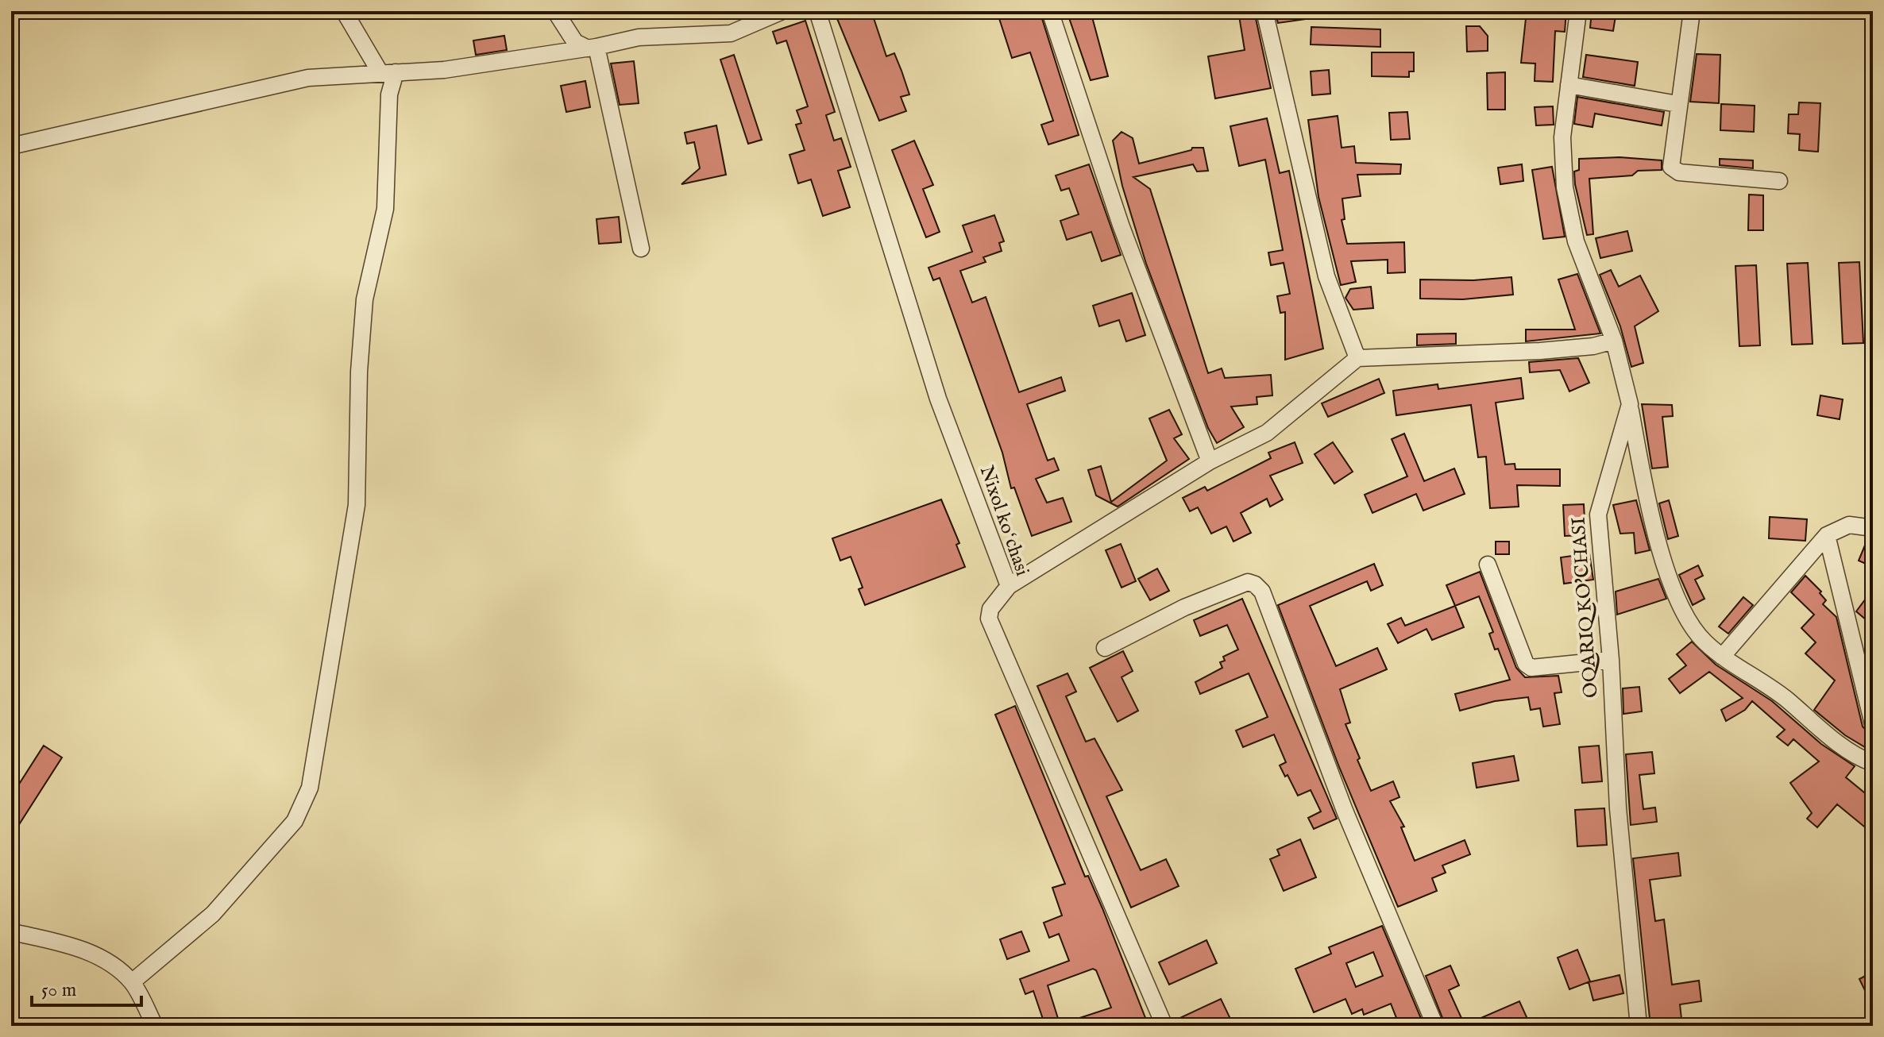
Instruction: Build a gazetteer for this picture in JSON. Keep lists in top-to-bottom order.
{
  "streets": {
    "street": ["Nixol koʻchasi", "OQARIQ KO'CHASI"]
  },
  "scale_bar": "50 m"
}
